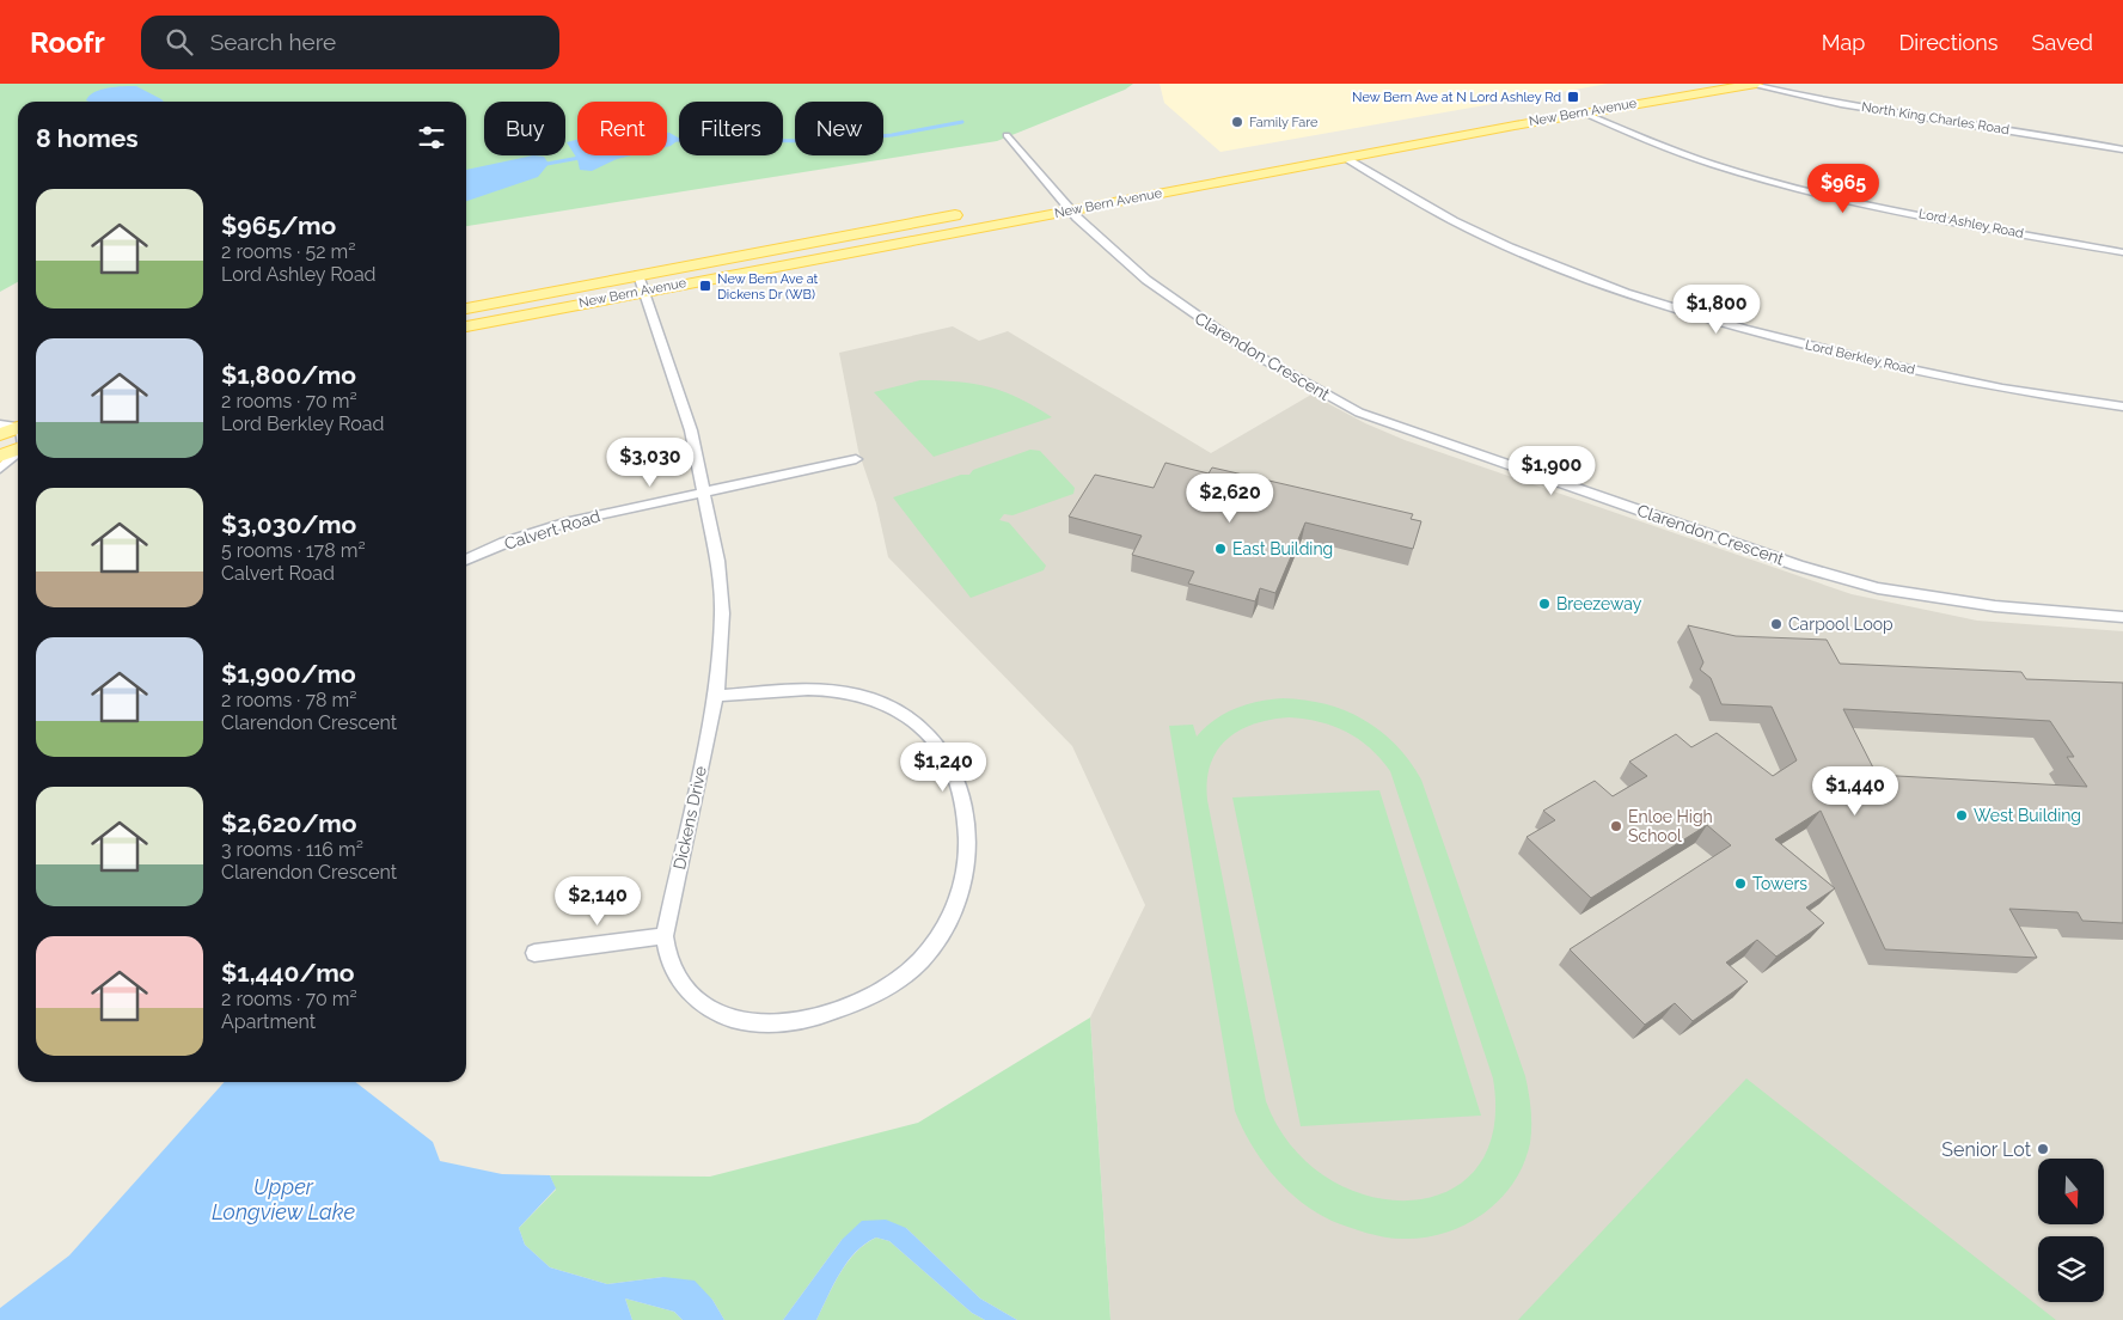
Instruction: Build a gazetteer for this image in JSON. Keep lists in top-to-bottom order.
{
  "streets": {
    "main road": ["New Bern Avenue"],
    "street": [
      "North King Charles Road",
      "Lord Ashley Road",
      "Clarendon Crescent",
      "Lord Berkley Road",
      "Calvert Road",
      "Dickens Drive"
    ]
  },
  "crossings": [
    ["New Bern Avenue", "North King Charles Road"],
    ["New Bern Avenue", "Lord Ashley Road"],
    ["New Bern Avenue", "Clarendon Crescent"],
    ["New Bern Avenue", "Lord Berkley Road"],
    ["New Bern Avenue", "Dickens Drive"],
    ["Calvert Road", "Dickens Drive"]
  ],
  "water": ["Upper Longview Lake"],
  "places": {
    "transit": ["New Bern Ave at N Lord Ashley Rd", "New Bern Ave at Dickens Dr (WB)"],
    "other": [
      "Family Fare",
      "East Building",
      "Breezeway",
      "Carpool Loop",
      "West Building",
      "Enloe High School",
      "Towers",
      "Senior Lot"
    ]
  },
  "north": "bottom",
  "page": {
    "header": "Roofr",
    "search": "Search here",
    "nav": ["Map", "Directions", "Saved"],
    "chip": [
      "Buy",
      "Rent",
      "Filters",
      "New"
    ],
    "heading": "8 homes",
    "price": [
      "$965",
      "$1,800",
      "$3,030",
      "$1,900",
      "$2,620",
      "$1,240",
      "$1,440",
      "$2,140"
    ],
    "list": [
      {
        "name": "$965/mo",
        "note": "2 rooms · 52 m² · Lord Ashley Road"
      },
      {
        "name": "$1,800/mo",
        "note": "2 rooms · 70 m² · Lord Berkley Road"
      },
      {
        "name": "$3,030/mo",
        "note": "5 rooms · 178 m² · Calvert Road"
      },
      {
        "name": "$1,900/mo",
        "note": "2 rooms · 78 m² · Clarendon Crescent"
      },
      {
        "name": "$2,620/mo",
        "note": "3 rooms · 116 m² · Clarendon Crescent"
      },
      {
        "name": "$1,440/mo",
        "note": "2 rooms · 70 m² · Apartment"
      }
    ]
  }
}
